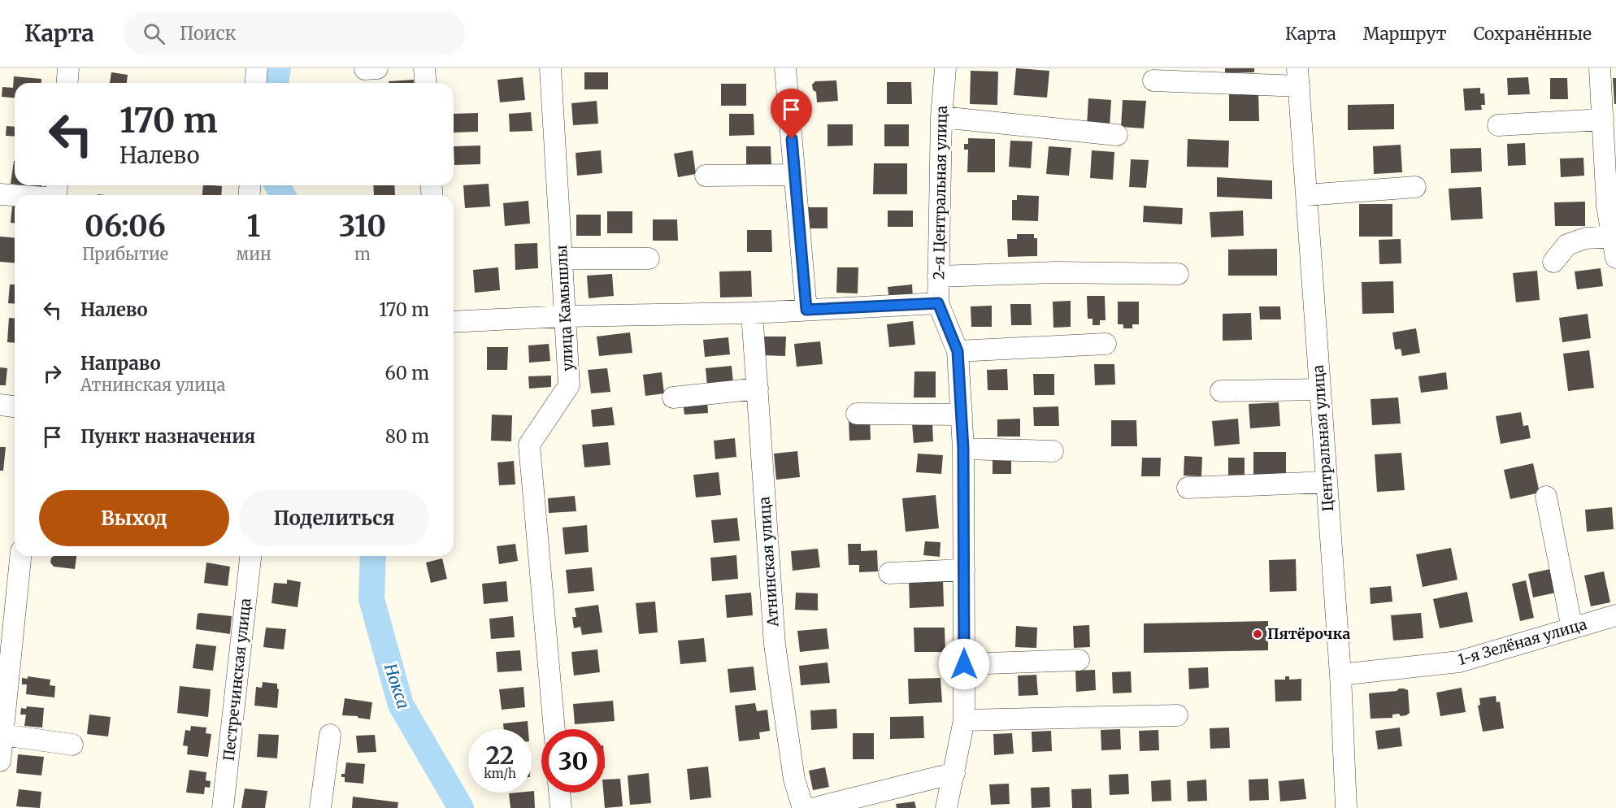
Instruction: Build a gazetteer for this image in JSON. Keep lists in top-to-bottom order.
{
  "streets": {
    "street": [
      "2-я Центральная улица",
      "улица Камышлы",
      "Центральная улица",
      "Атнинская улица",
      "1-я Зелёная улица",
      "Пестречинская улица"
    ]
  },
  "crossings": [
    ["Центральная улица", "1-я Зелёная улица"]
  ],
  "water": ["Нокса"],
  "places": ["Пятёрочка"],
  "page": {
    "header": "Карта",
    "search": "Поиск",
    "nav": ["Карта", "Маршрут", "Сохранённые"],
    "turn": ["170 m", "Налево"],
    "eta": [
      "06:06",
      "Прибытие",
      "1",
      "мин",
      "310",
      "m"
    ],
    "list": [
      {
        "name": "Налево",
        "value": "170 m"
      },
      {
        "name": "Направо",
        "note": "Атнинская улица",
        "value": "60 m"
      },
      {
        "name": "Пункт назначения",
        "value": "80 m"
      }
    ],
    "buttons": ["Выход", "Поделиться"],
    "speed": "22 km/h",
    "limit": "30"
  }
}
